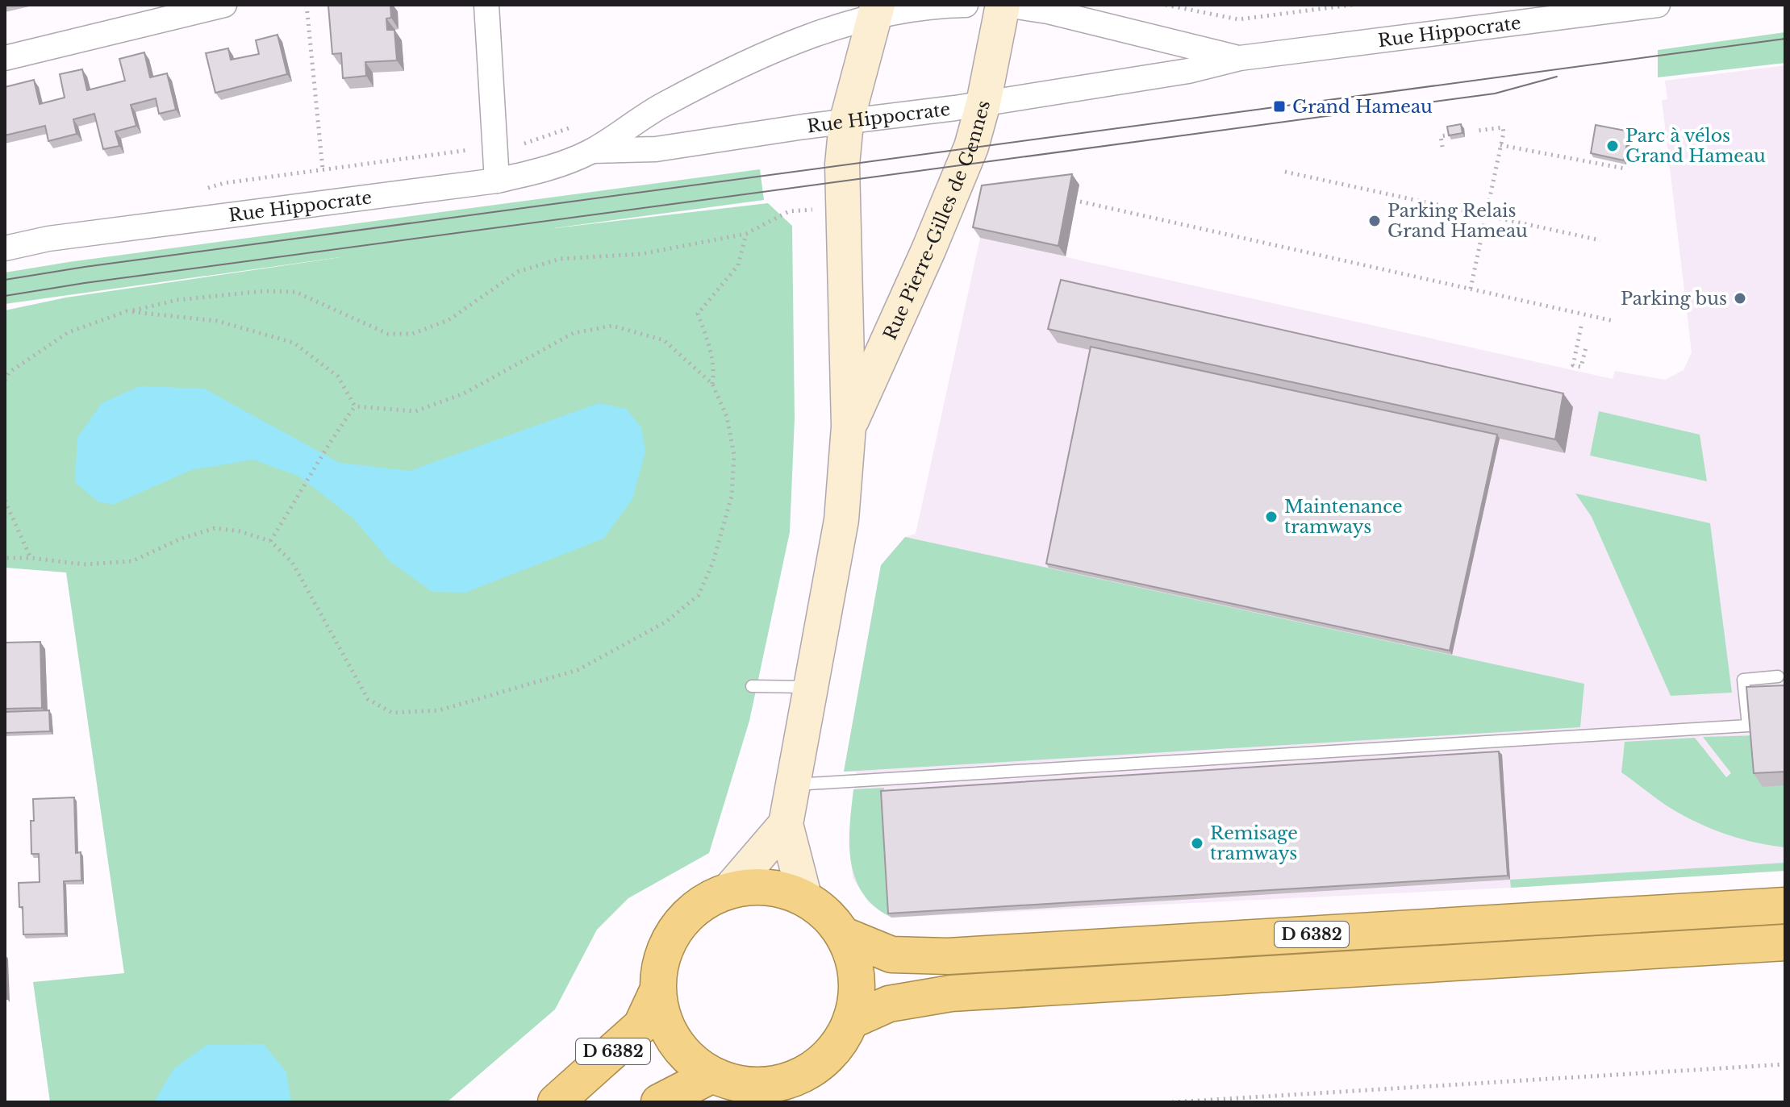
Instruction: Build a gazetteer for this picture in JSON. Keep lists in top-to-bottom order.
{
  "streets": {
    "highway": ["D 6382"],
    "main road": ["Rue Pierre-Gilles de Gennes"],
    "street": ["Rue Hippocrate"]
  },
  "crossings": [
    ["Rue Hippocrate", "Rue Pierre-Gilles de Gennes"],
    ["Rue Pierre-Gilles de Gennes", "D 6382"]
  ],
  "places": {
    "transit": ["Grand Hameau"],
    "other": [
      "Parc à vélos Grand Hameau",
      "Parking Relais Grand Hameau",
      "Parking bus",
      "Maintenance tramways",
      "Remisage tramways"
    ]
  }
}
